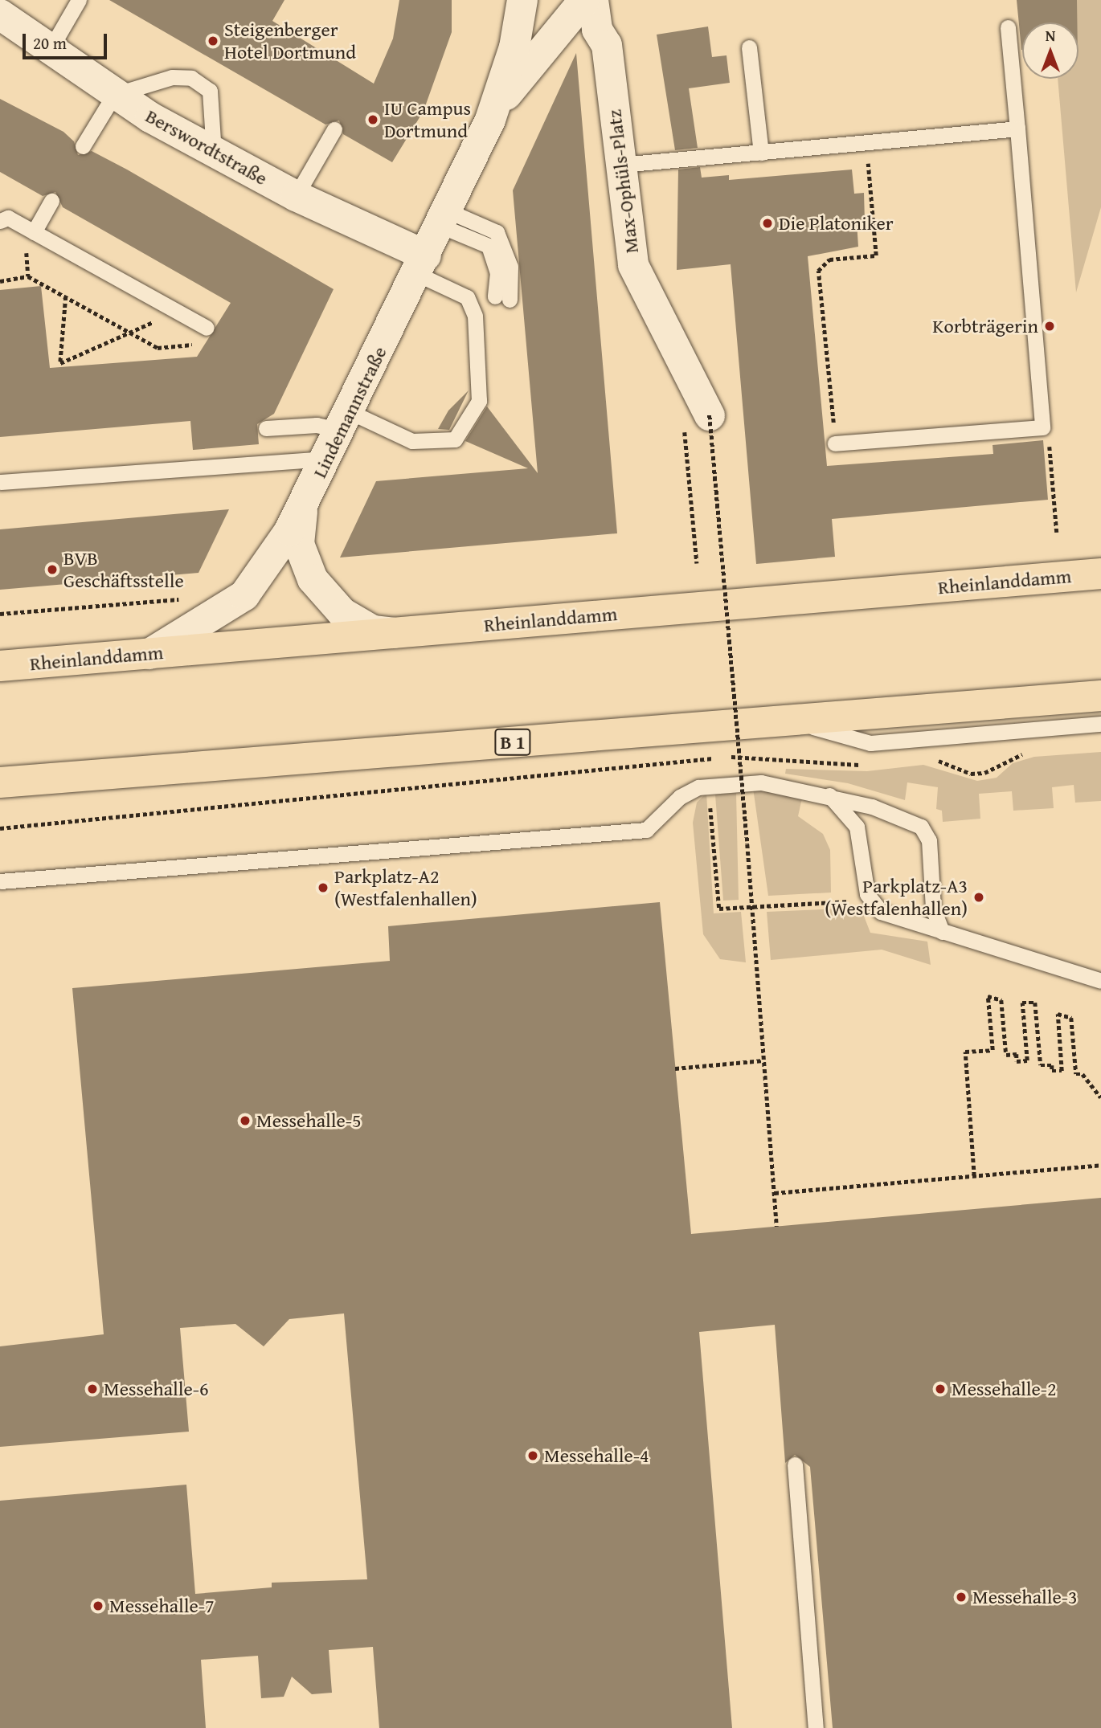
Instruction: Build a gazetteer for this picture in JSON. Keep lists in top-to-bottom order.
{
  "streets": {
    "main road": [
      "Berswordtstraße",
      "Max-Ophüls-Platz",
      "Lindemannstraße",
      "Rheinlanddamm",
      "B 1"
    ]
  },
  "crossings": [
    ["Berswordtstraße", "Lindemannstraße"],
    ["Max-Ophüls-Platz", "Lindemannstraße"],
    ["Lindemannstraße", "Rheinlanddamm"]
  ],
  "places": [
    "Steigenberger Hotel Dortmund",
    "IU Campus Dortmund",
    "Die Platoniker",
    "Korbträgerin",
    "BVB Geschäftsstelle",
    "Parkplatz-A2 (Westfalenhallen)",
    "Parkplatz-A3 (Westfalenhallen)",
    "Messehalle-5",
    "Messehalle-6",
    "Messehalle-2",
    "Messehalle-4",
    "Messehalle-3",
    "Messehalle-7"
  ],
  "scale_bar": "20 m",
  "north": "top"
}
